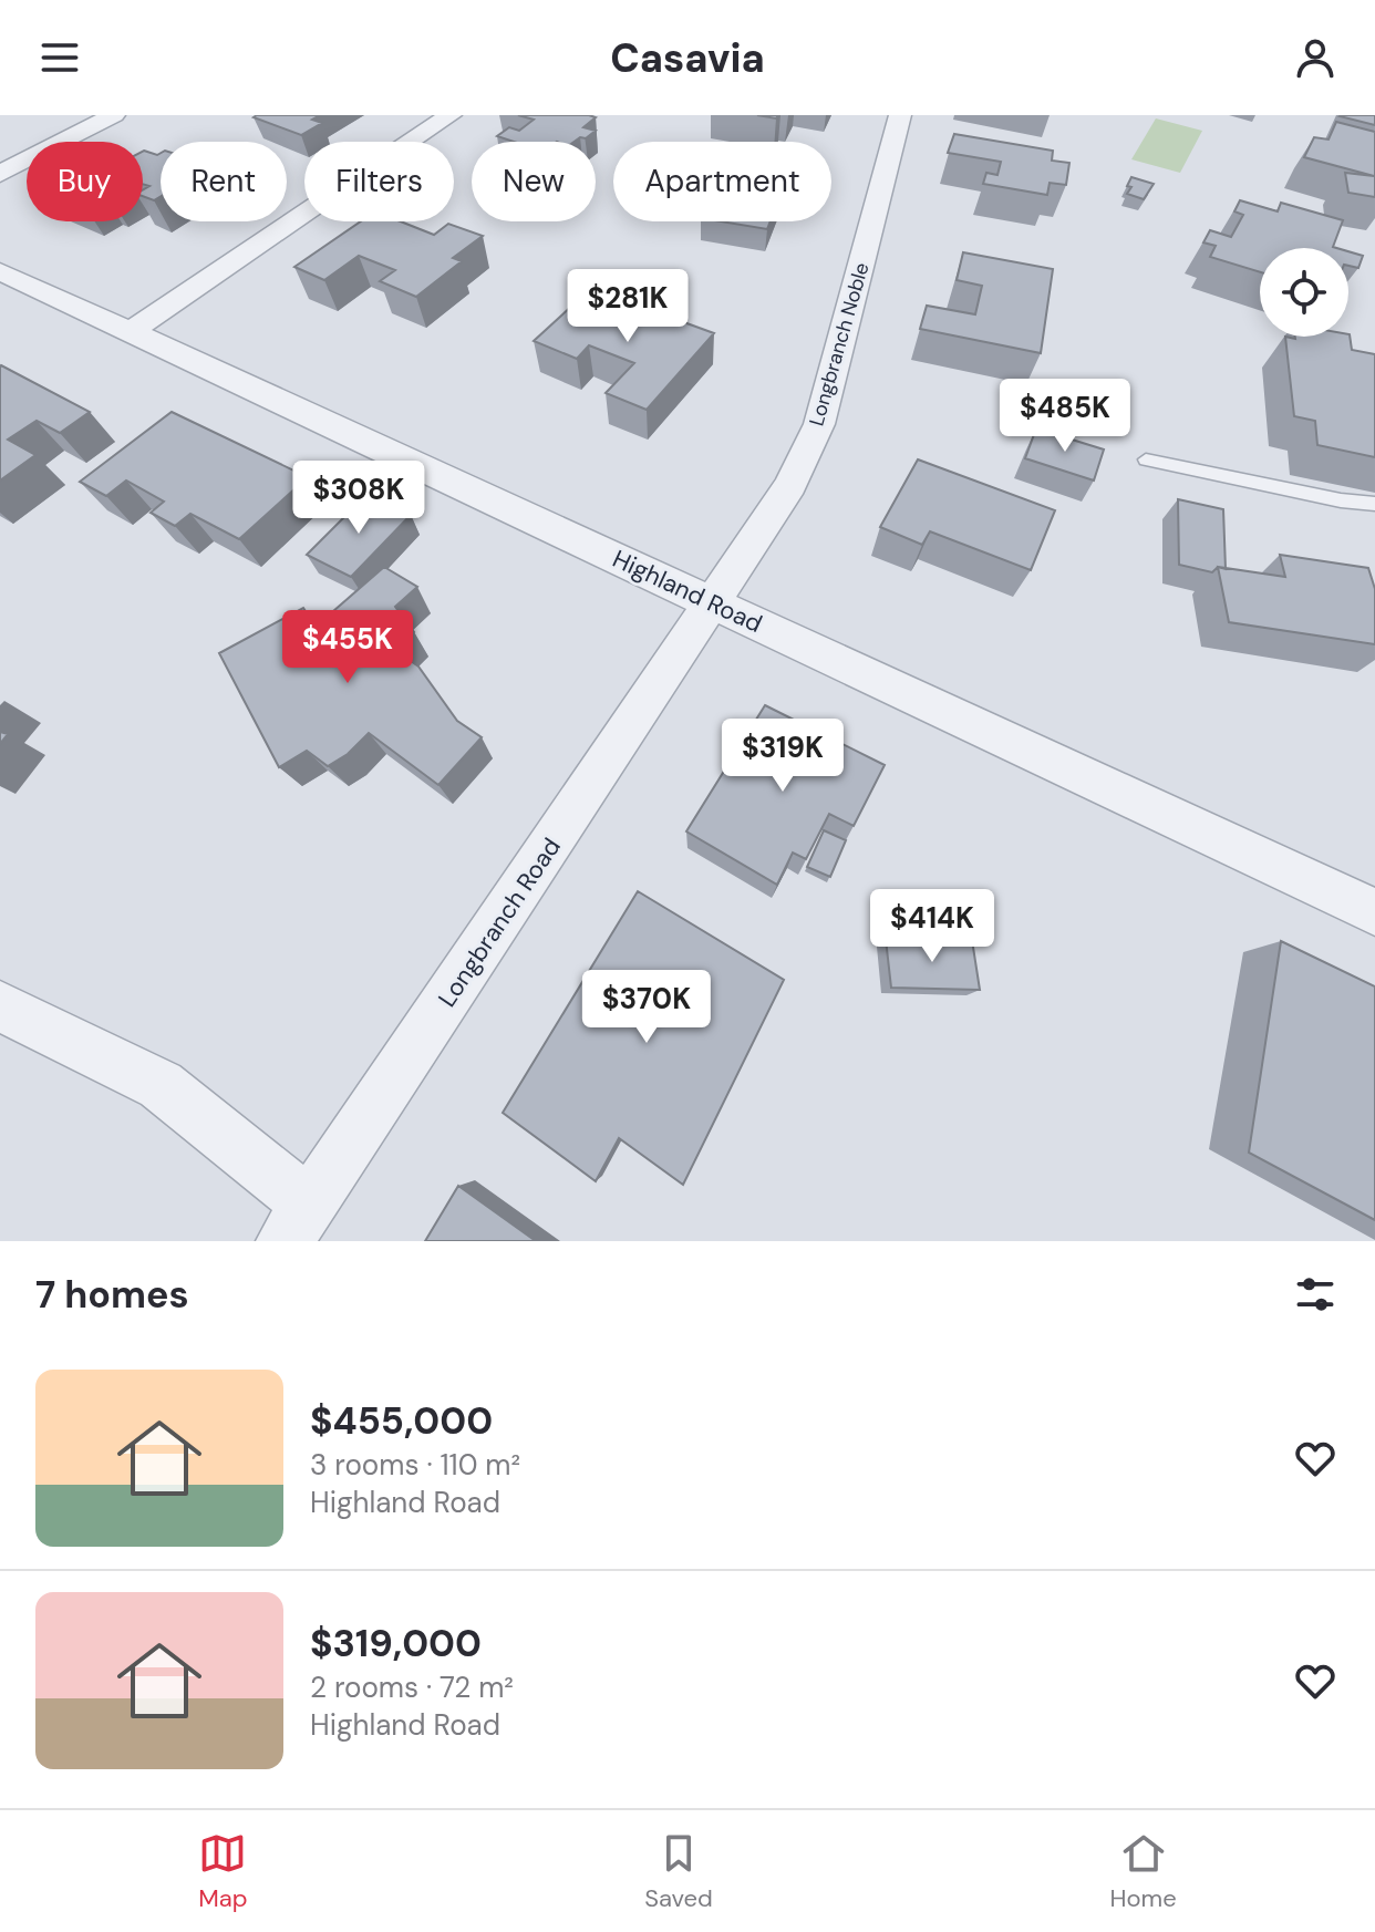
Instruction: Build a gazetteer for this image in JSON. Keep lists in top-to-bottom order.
{
  "streets": {
    "street": ["Longbranch Noble", "Highland Road", "Longbranch Road"]
  },
  "crossings": [
    ["Longbranch Noble", "Highland Road"],
    ["Longbranch Noble", "Longbranch Road"],
    ["Highland Road", "Longbranch Road"]
  ],
  "page": {
    "header": "Casavia",
    "chip": [
      "Buy",
      "Rent",
      "Filters",
      "New",
      "Apartment"
    ],
    "price": [
      "$281K",
      "$485K",
      "$308K",
      "$455K",
      "$319K",
      "$414K",
      "$370K"
    ],
    "heading": "7 homes",
    "list": [
      {
        "name": "$455,000",
        "note": "3 rooms · 110 m² · Highland Road"
      },
      {
        "name": "$319,000",
        "note": "2 rooms · 72 m² · Highland Road"
      }
    ],
    "tabs": ["Map", "Saved", "Home"]
  }
}
